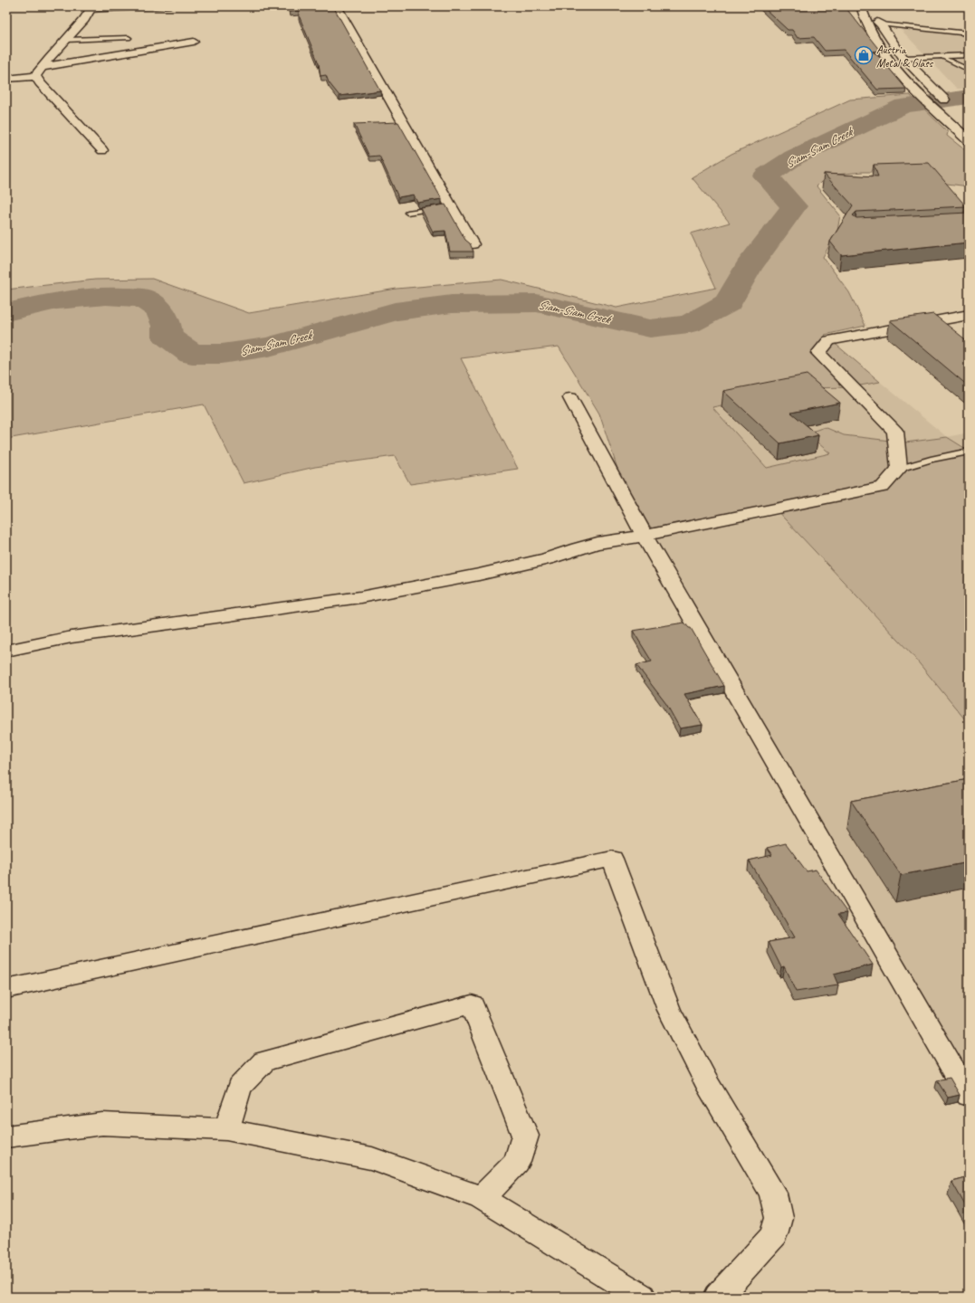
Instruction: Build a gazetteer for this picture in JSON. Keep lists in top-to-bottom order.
{
  "water": ["Siam-Siam Creek"],
  "places": {
    "shop": ["Austria Metal & Glass"]
  }
}
